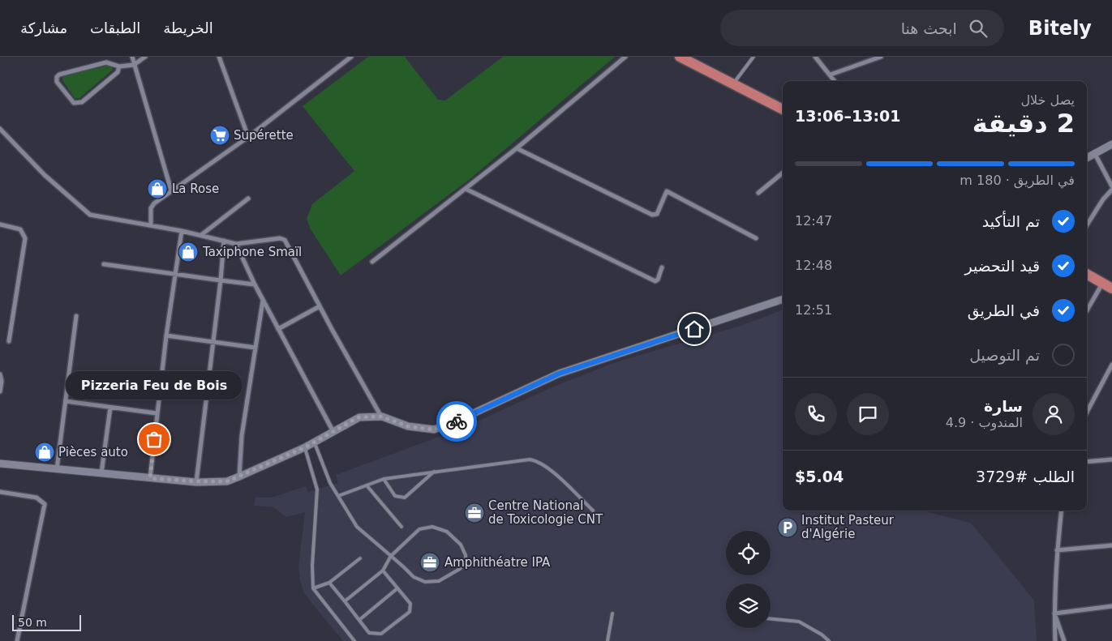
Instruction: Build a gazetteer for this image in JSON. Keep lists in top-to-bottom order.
{
  "places": {
    "supermarket": ["Supérette"],
    "shop": ["La Rose", "Taxiphone Smaïl", "Pièces auto"],
    "other": ["Pizzeria Feu de Bois"],
    "office": ["Centre National de Toxicologie CNT", "Amphithéatre IPA"],
    "parking": ["Institut Pasteur d'Algérie"]
  },
  "scale_bar": "50 m",
  "page": {
    "header": "Bitely",
    "search": "ابحث هنا",
    "nav": ["الخريطة", "الطبقات", "مشاركة"],
    "heading": ["2 دقيقة", "يصل خلال", "13:01–13:06"],
    "panel": [
      "سارة",
      "المندوب · 4.9",
      "الطلب #3729",
      "$5.04"
    ],
    "bar": "في الطريق · 180 m",
    "list": [
      ["تم التأكيد", "12:47"],
      ["قيد التحضير", "12:48"],
      ["في الطريق", "12:51"],
      "تم التوصيل"
    ],
    "bubble": "Pizzeria Feu de Bois",
    "scale": "50 m"
  }
}
